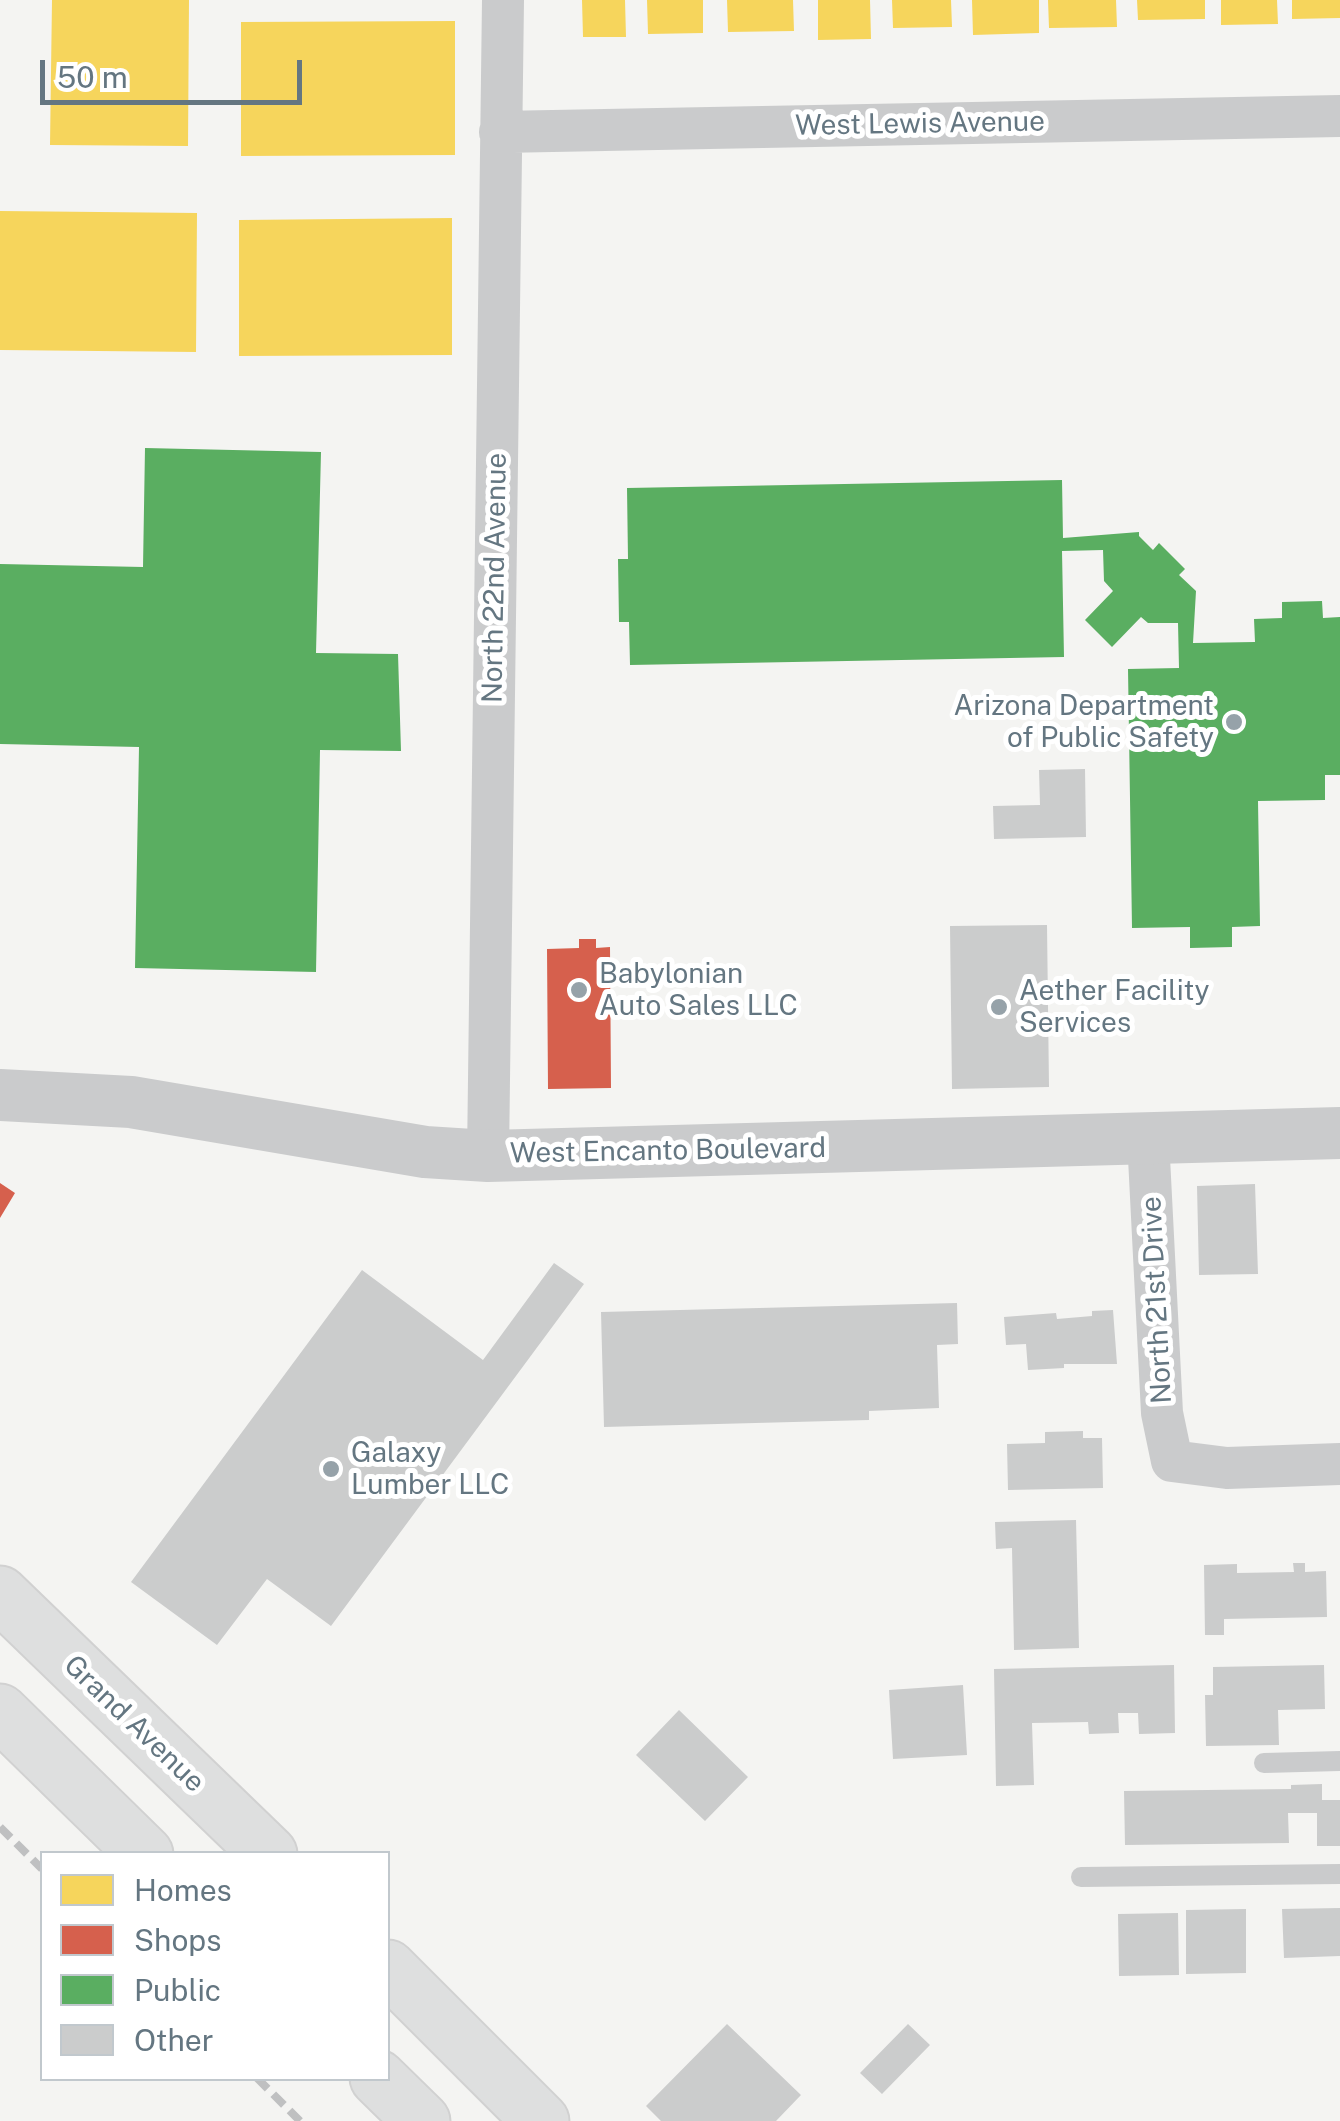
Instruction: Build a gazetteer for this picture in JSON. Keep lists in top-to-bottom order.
{
  "streets": {
    "main road": ["Grand Avenue"],
    "street": [
      "West Lewis Avenue",
      "North 22nd Avenue",
      "West Encanto Boulevard",
      "North 21st Drive"
    ]
  },
  "crossings": [
    ["West Lewis Avenue", "North 22nd Avenue"],
    ["North 22nd Avenue", "West Encanto Boulevard"],
    ["West Encanto Boulevard", "North 21st Drive"]
  ],
  "places": [
    "Arizona Department of Public Safety",
    "Babylonian Auto Sales LLC",
    "Aether Facility Services",
    "Galaxy Lumber LLC"
  ],
  "legend": [
    "Homes",
    "Shops",
    "Public",
    "Other"
  ],
  "scale_bar": "50 m"
}
